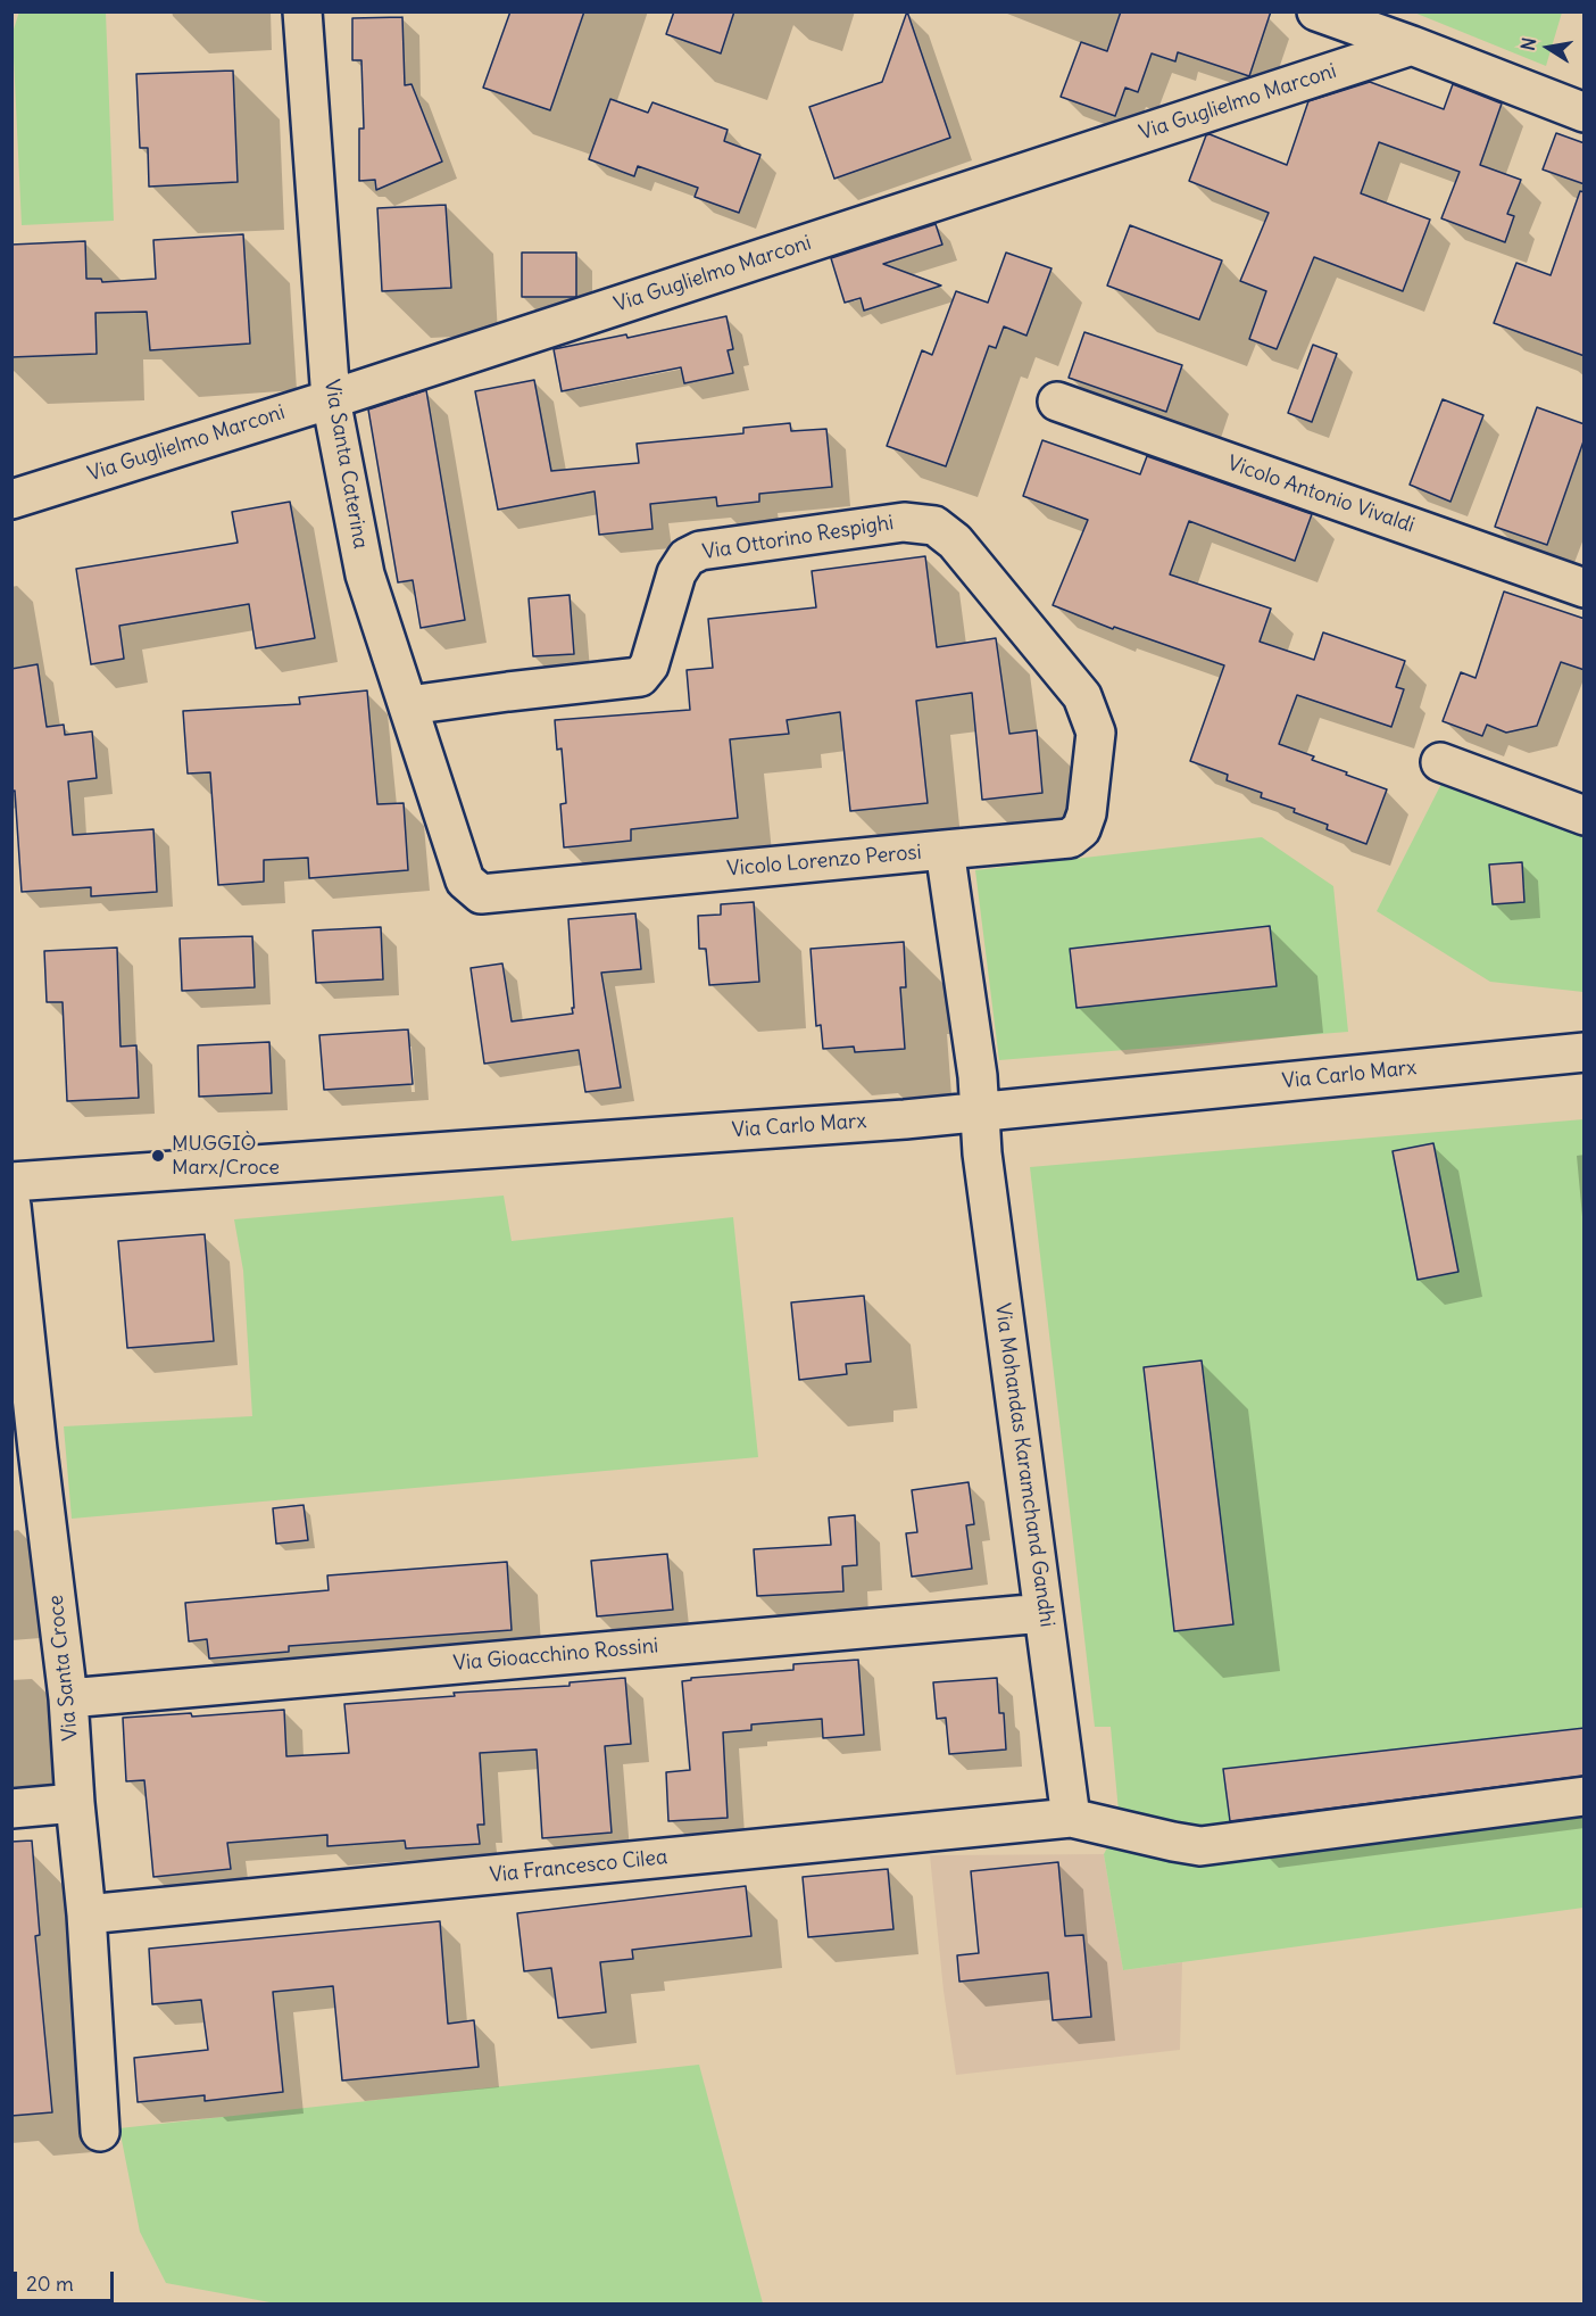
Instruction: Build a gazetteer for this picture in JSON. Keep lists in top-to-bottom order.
{
  "streets": {
    "street": [
      "Via Guglielmo Marconi",
      "Via Santa Caterina",
      "Vicolo Antonio Vivaldi",
      "Via Ottorino Respighi",
      "Vicolo Lorenzo Perosi",
      "Via Carlo Marx",
      "Via Mohandas Karamchand Gandhi",
      "Via Gioacchino Rossini",
      "Via Santa Croce",
      "Via Francesco Cilea"
    ]
  },
  "crossings": [
    ["Via Guglielmo Marconi", "Via Santa Caterina"],
    ["Via Santa Caterina", "Via Ottorino Respighi"],
    ["Via Santa Caterina", "Vicolo Lorenzo Perosi"],
    ["Via Ottorino Respighi", "Vicolo Lorenzo Perosi"],
    ["Vicolo Lorenzo Perosi", "Via Carlo Marx"],
    ["Vicolo Lorenzo Perosi", "Via Mohandas Karamchand Gandhi"],
    ["Via Carlo Marx", "Via Mohandas Karamchand Gandhi"],
    ["Via Mohandas Karamchand Gandhi", "Via Gioacchino Rossini"],
    ["Via Mohandas Karamchand Gandhi", "Via Francesco Cilea"],
    ["Via Gioacchino Rossini", "Via Santa Croce"],
    ["Via Santa Croce", "Via Francesco Cilea"]
  ],
  "places": ["MUGGIÒ Marx/Croce"],
  "scale_bar": "20 m",
  "north": "left"
}
